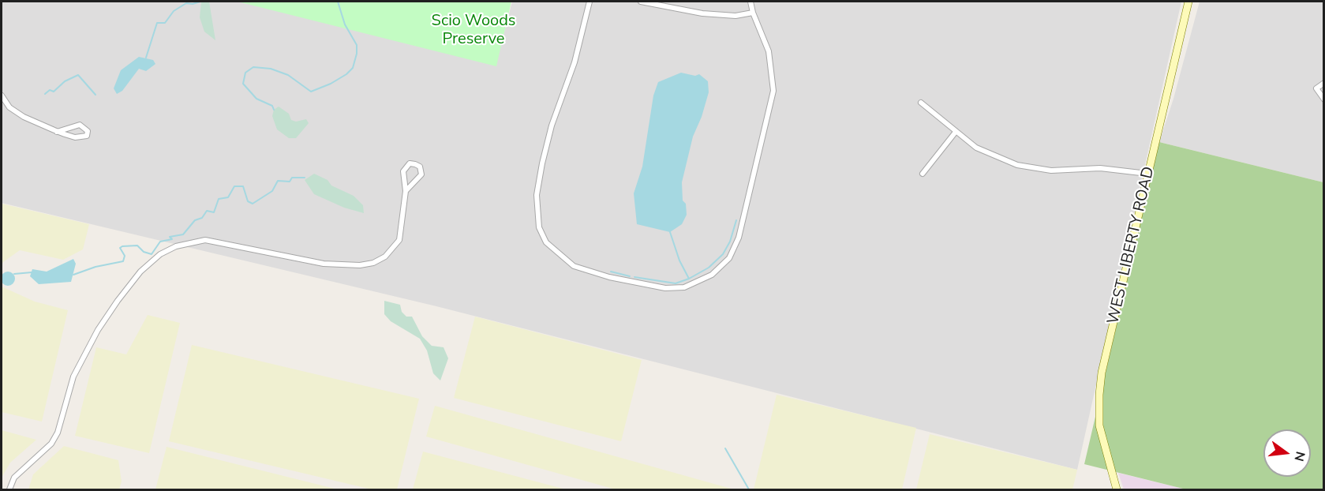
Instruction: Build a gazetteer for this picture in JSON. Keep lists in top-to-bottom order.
{
  "streets": {
    "main road": ["WEST LIBERTY ROAD"]
  },
  "parks": ["Scio Woods Preserve"],
  "north": "right"
}
